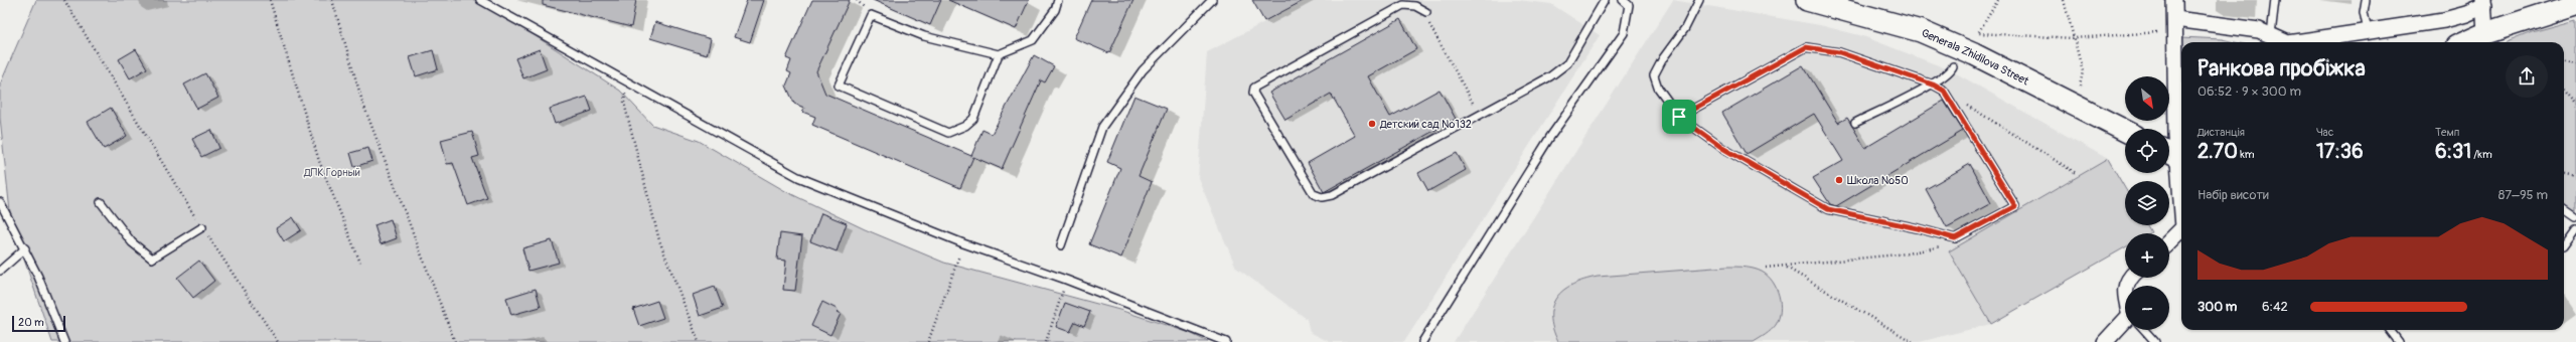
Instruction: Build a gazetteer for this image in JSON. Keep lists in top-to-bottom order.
{
  "streets": {
    "main road": ["Generala Zhidilova Street"]
  },
  "parks": ["ДПК Горный"],
  "places": ["Детский сад №132", "Школа №50"],
  "scale_bar": "20 m",
  "north": "bottom right",
  "page": {
    "heading": ["Ранкова пробіжка", "06:52 · 9 × 300 m"],
    "map_buttons": ["+", "−"],
    "stats": [
      ["Дистанція", "2.70 km"],
      ["Час", "17:36"],
      ["Темп", "6:31 /km"]
    ],
    "chart": ["Набір висоти", "87–95 m"],
    "list": [
      {
        "name": "300 m",
        "note": "6:42"
      }
    ],
    "scale": "20 m"
  }
}
